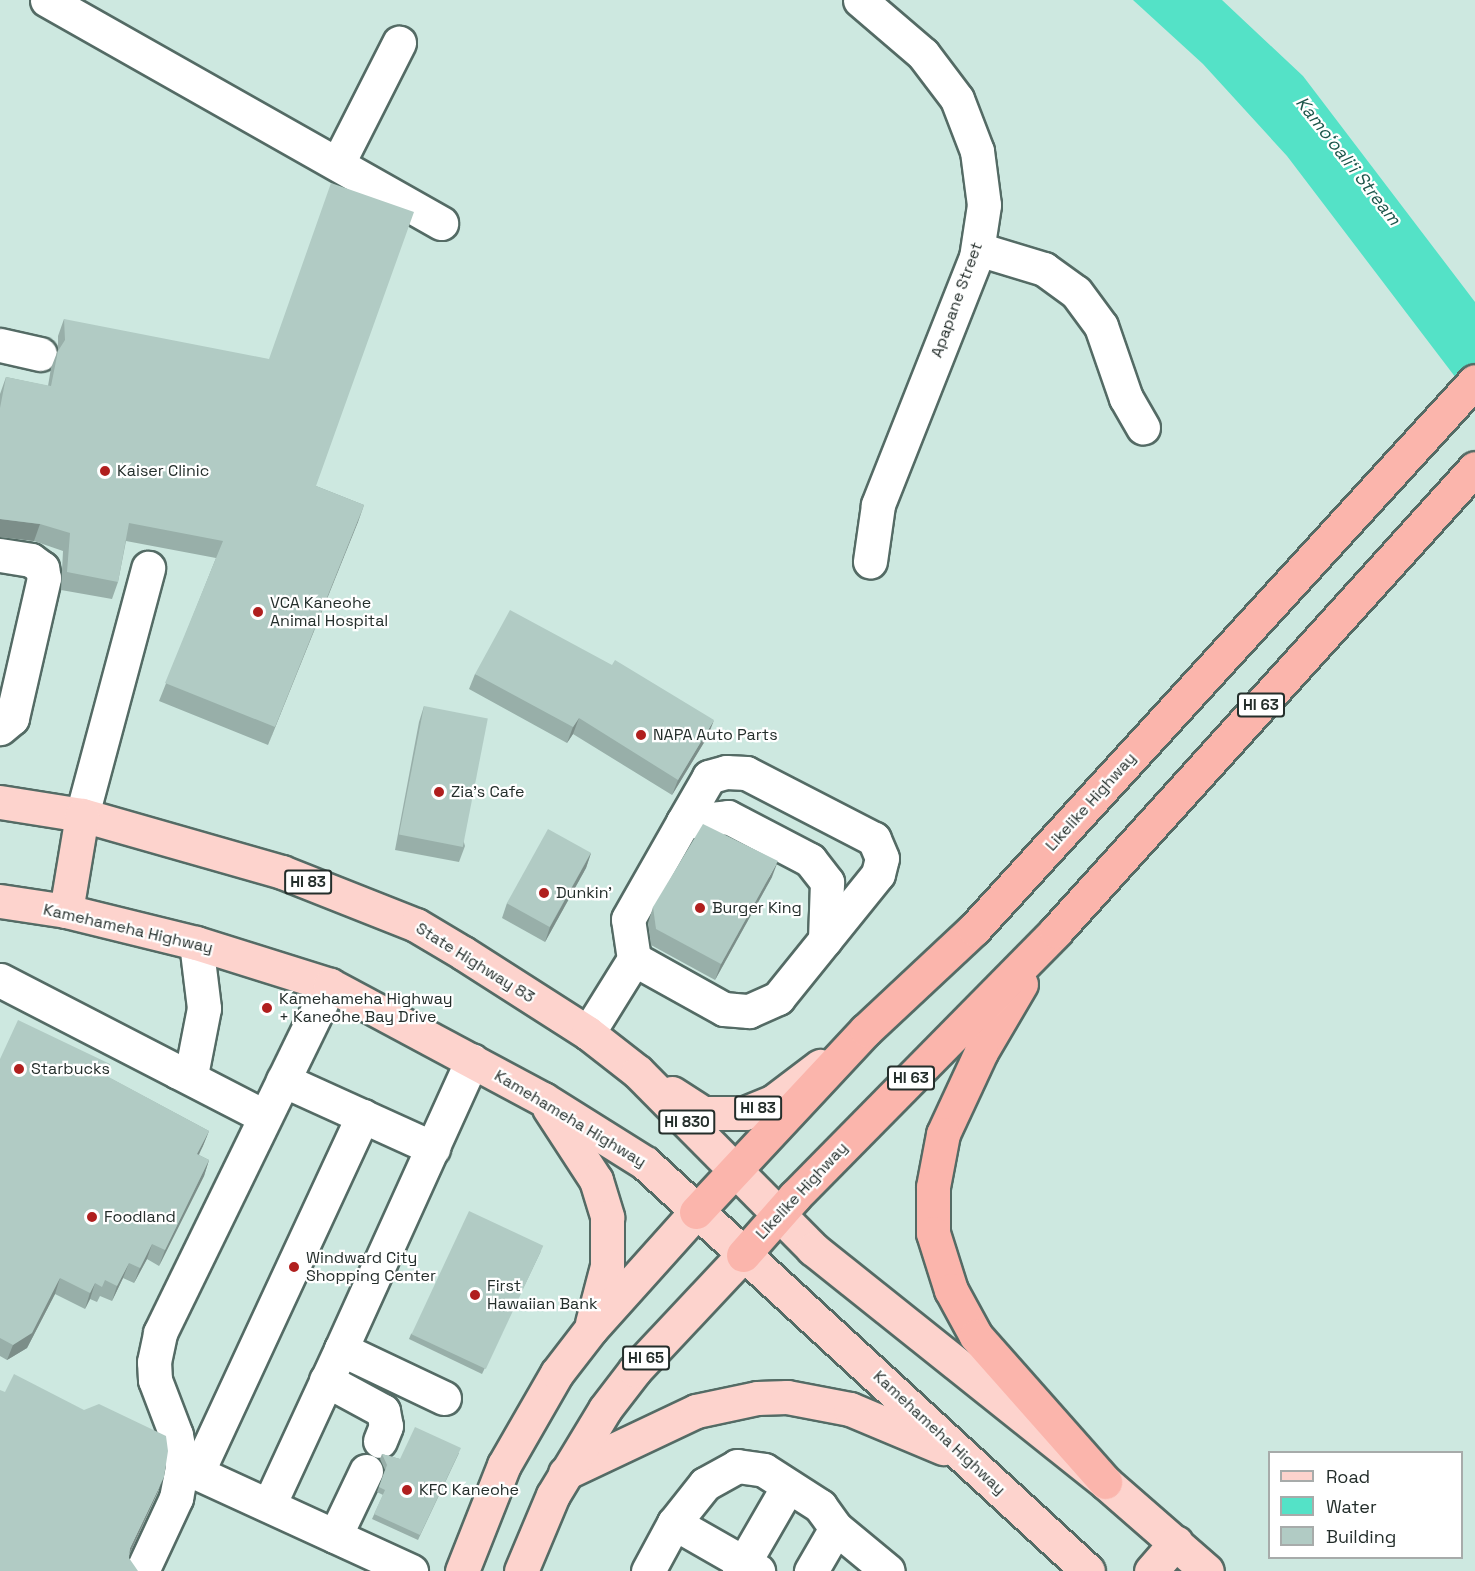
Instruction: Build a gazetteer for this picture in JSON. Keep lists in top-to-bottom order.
{
  "streets": {
    "highway": ["HI 63", "Likelike Highway"],
    "main road": [
      "HI 83",
      "Kamehameha Highway",
      "State Highway 83",
      "HI 830",
      "HI 65"
    ],
    "street": ["Apapane Street"]
  },
  "crossings": [
    ["Likelike Highway", "HI 83"],
    ["Likelike Highway", "Kamehameha Highway"],
    ["Likelike Highway", "State Highway 83"],
    ["Likelike Highway", "HI 830"],
    ["Likelike Highway", "HI 65"],
    ["HI 83", "State Highway 83"],
    ["Kamehameha Highway", "HI 65"],
    ["State Highway 83", "HI 830"]
  ],
  "water": ["Kamoʻoaliʻi Stream"],
  "places": [
    "Kaiser Clinic",
    "VCA Kaneohe Animal Hospital",
    "NAPA Auto Parts",
    "Zia's Cafe",
    "Dunkin'",
    "Burger King",
    "Kamehameha Highway + Kaneohe Bay Drive",
    "Starbucks",
    "Foodland",
    "Windward City Shopping Center",
    "First Hawaiian Bank",
    "KFC Kaneohe"
  ],
  "legend": ["Road", "Water", "Building"]
}
